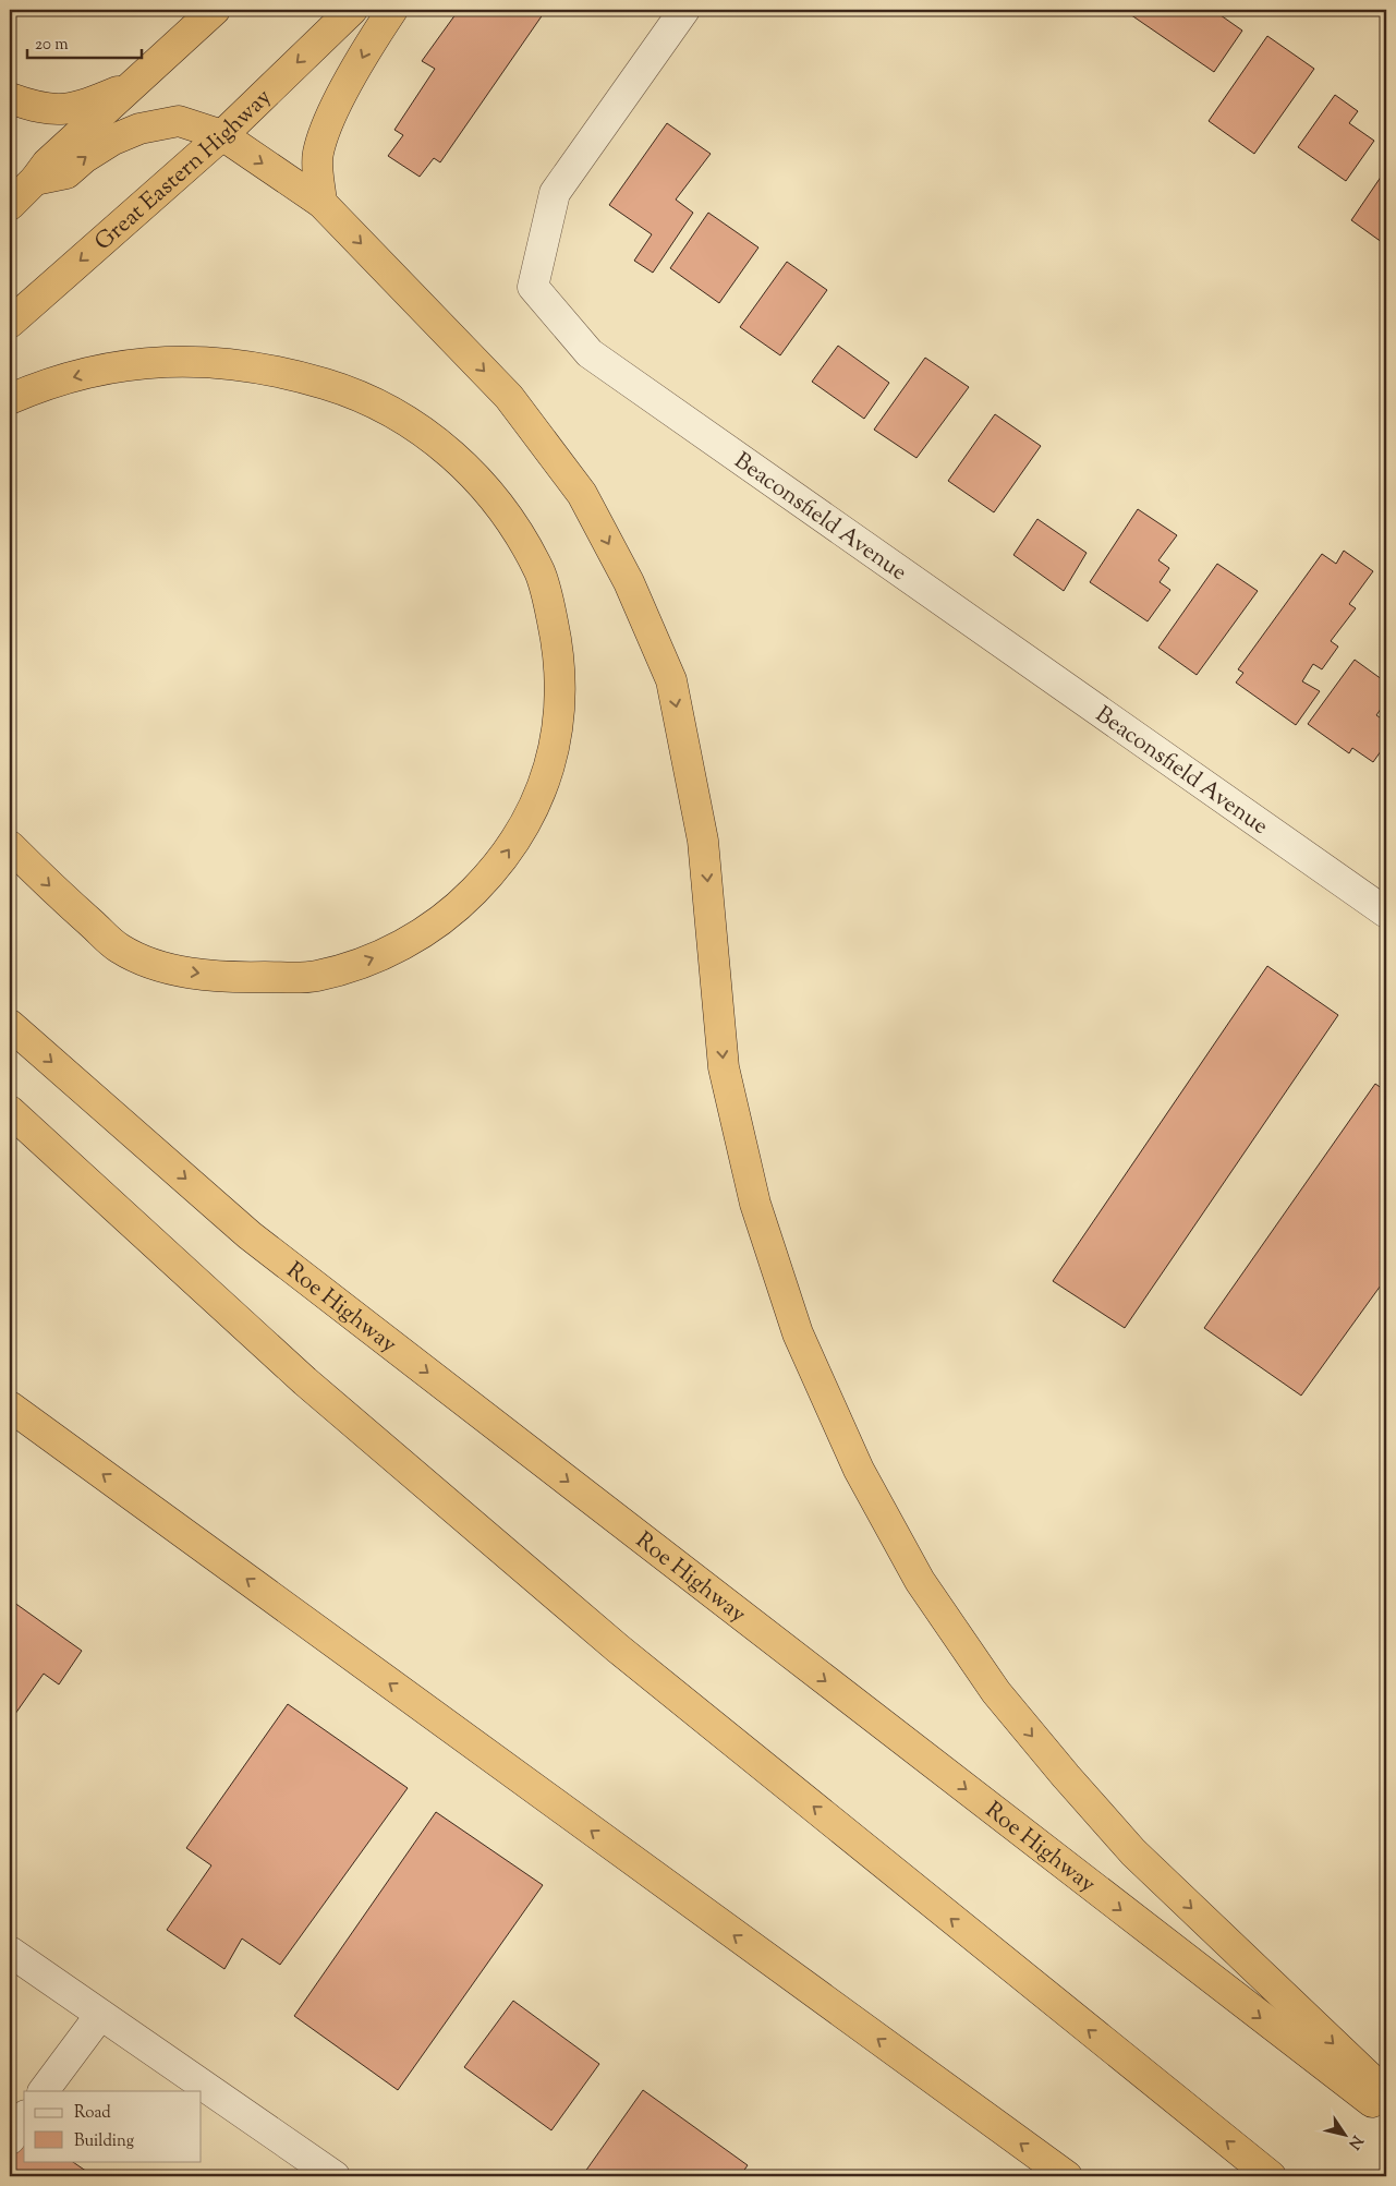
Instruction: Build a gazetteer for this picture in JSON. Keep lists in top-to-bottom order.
{
  "streets": {
    "highway": ["Great Eastern Highway", "Roe Highway"],
    "street": ["Beaconsfield Avenue"]
  },
  "legend": ["Road", "Building"],
  "scale_bar": "20 m",
  "north": "bottom right"
}
